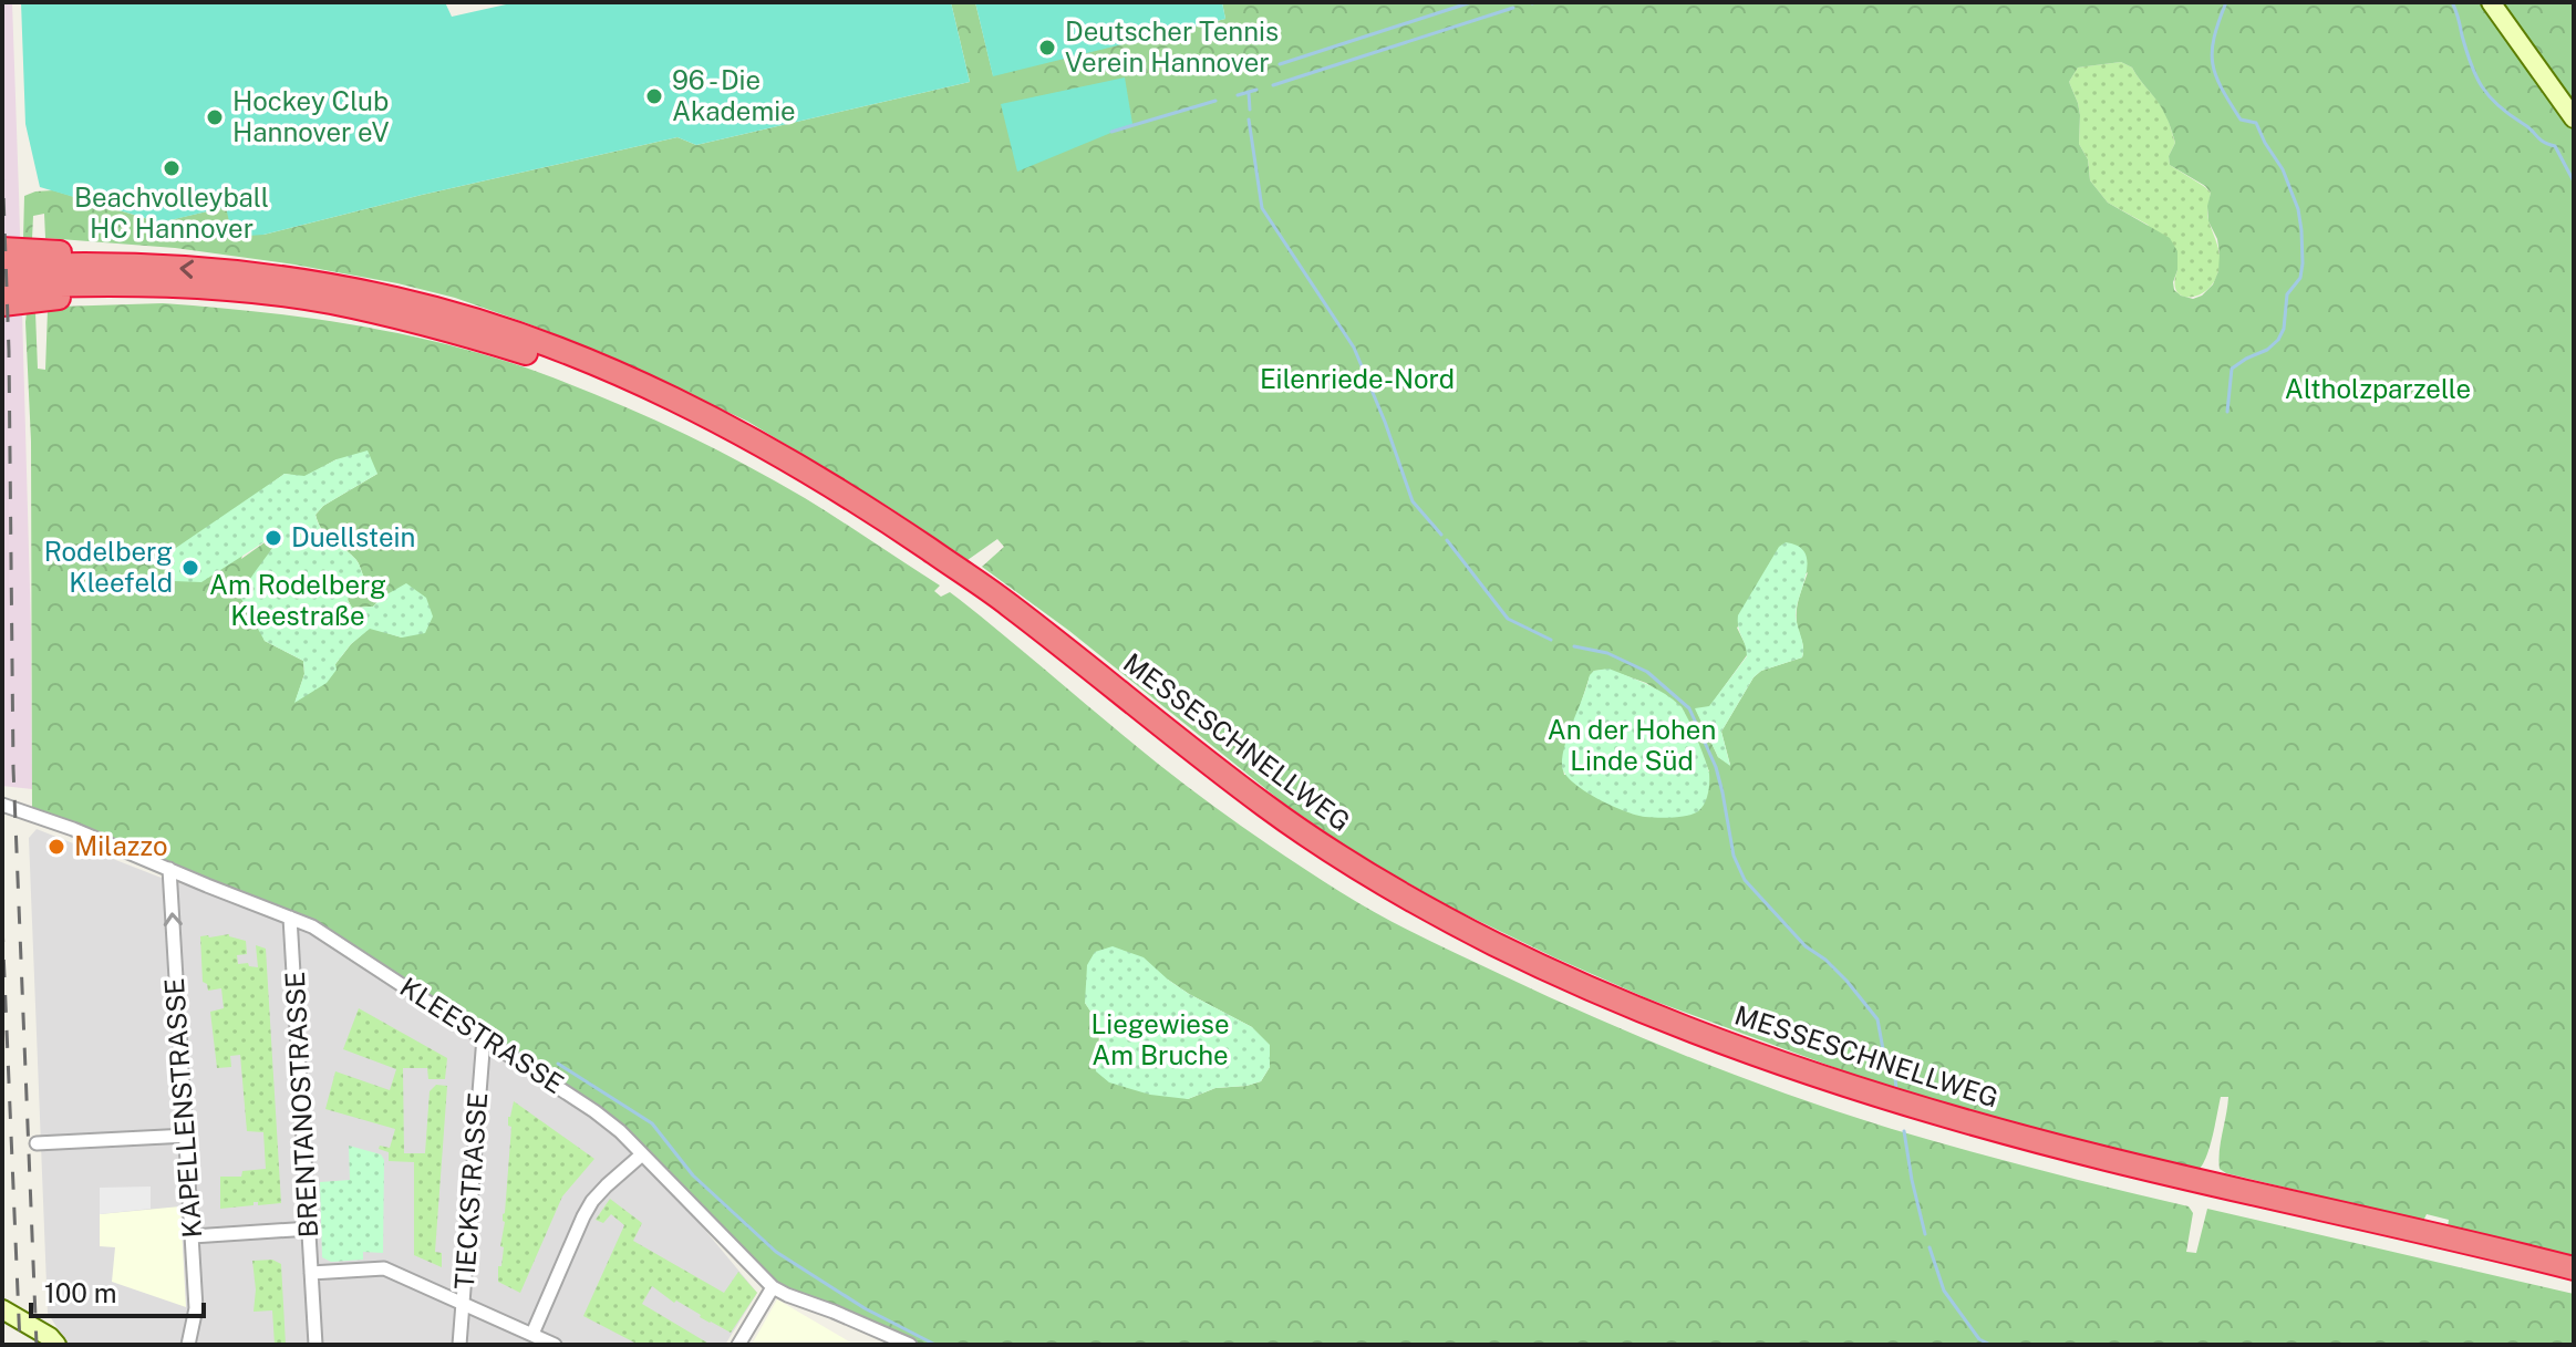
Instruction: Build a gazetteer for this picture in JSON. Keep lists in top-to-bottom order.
{
  "streets": {
    "highway": ["MESSESCHNELLWEG"],
    "street": [
      "KLEESTRASSE",
      "BRENTANOSTRASSE",
      "KAPELLENSTRASSE",
      "TIECKSTRASSE"
    ]
  },
  "crossings": [
    ["KLEESTRASSE", "BRENTANOSTRASSE"],
    ["KLEESTRASSE", "KAPELLENSTRASSE"],
    ["KLEESTRASSE", "TIECKSTRASSE"]
  ],
  "one_way": ["KAPELLENSTRASSE"],
  "parks": [
    "Eilenriede-Nord",
    "Altholzparzelle",
    "Am Rodelberg Kleestraße",
    "An der Hohen Linde Süd",
    "Liegewiese Am Bruche"
  ],
  "places": [
    "Deutscher Tennis Verein Hannover",
    "96 - Die Akademie",
    "Hockey Club Hannover eV",
    "Beachvolleyball HC Hannover",
    "Duellstein",
    "Rodelberg Kleefeld",
    "Milazzo"
  ],
  "scale_bar": "100 m"
}
